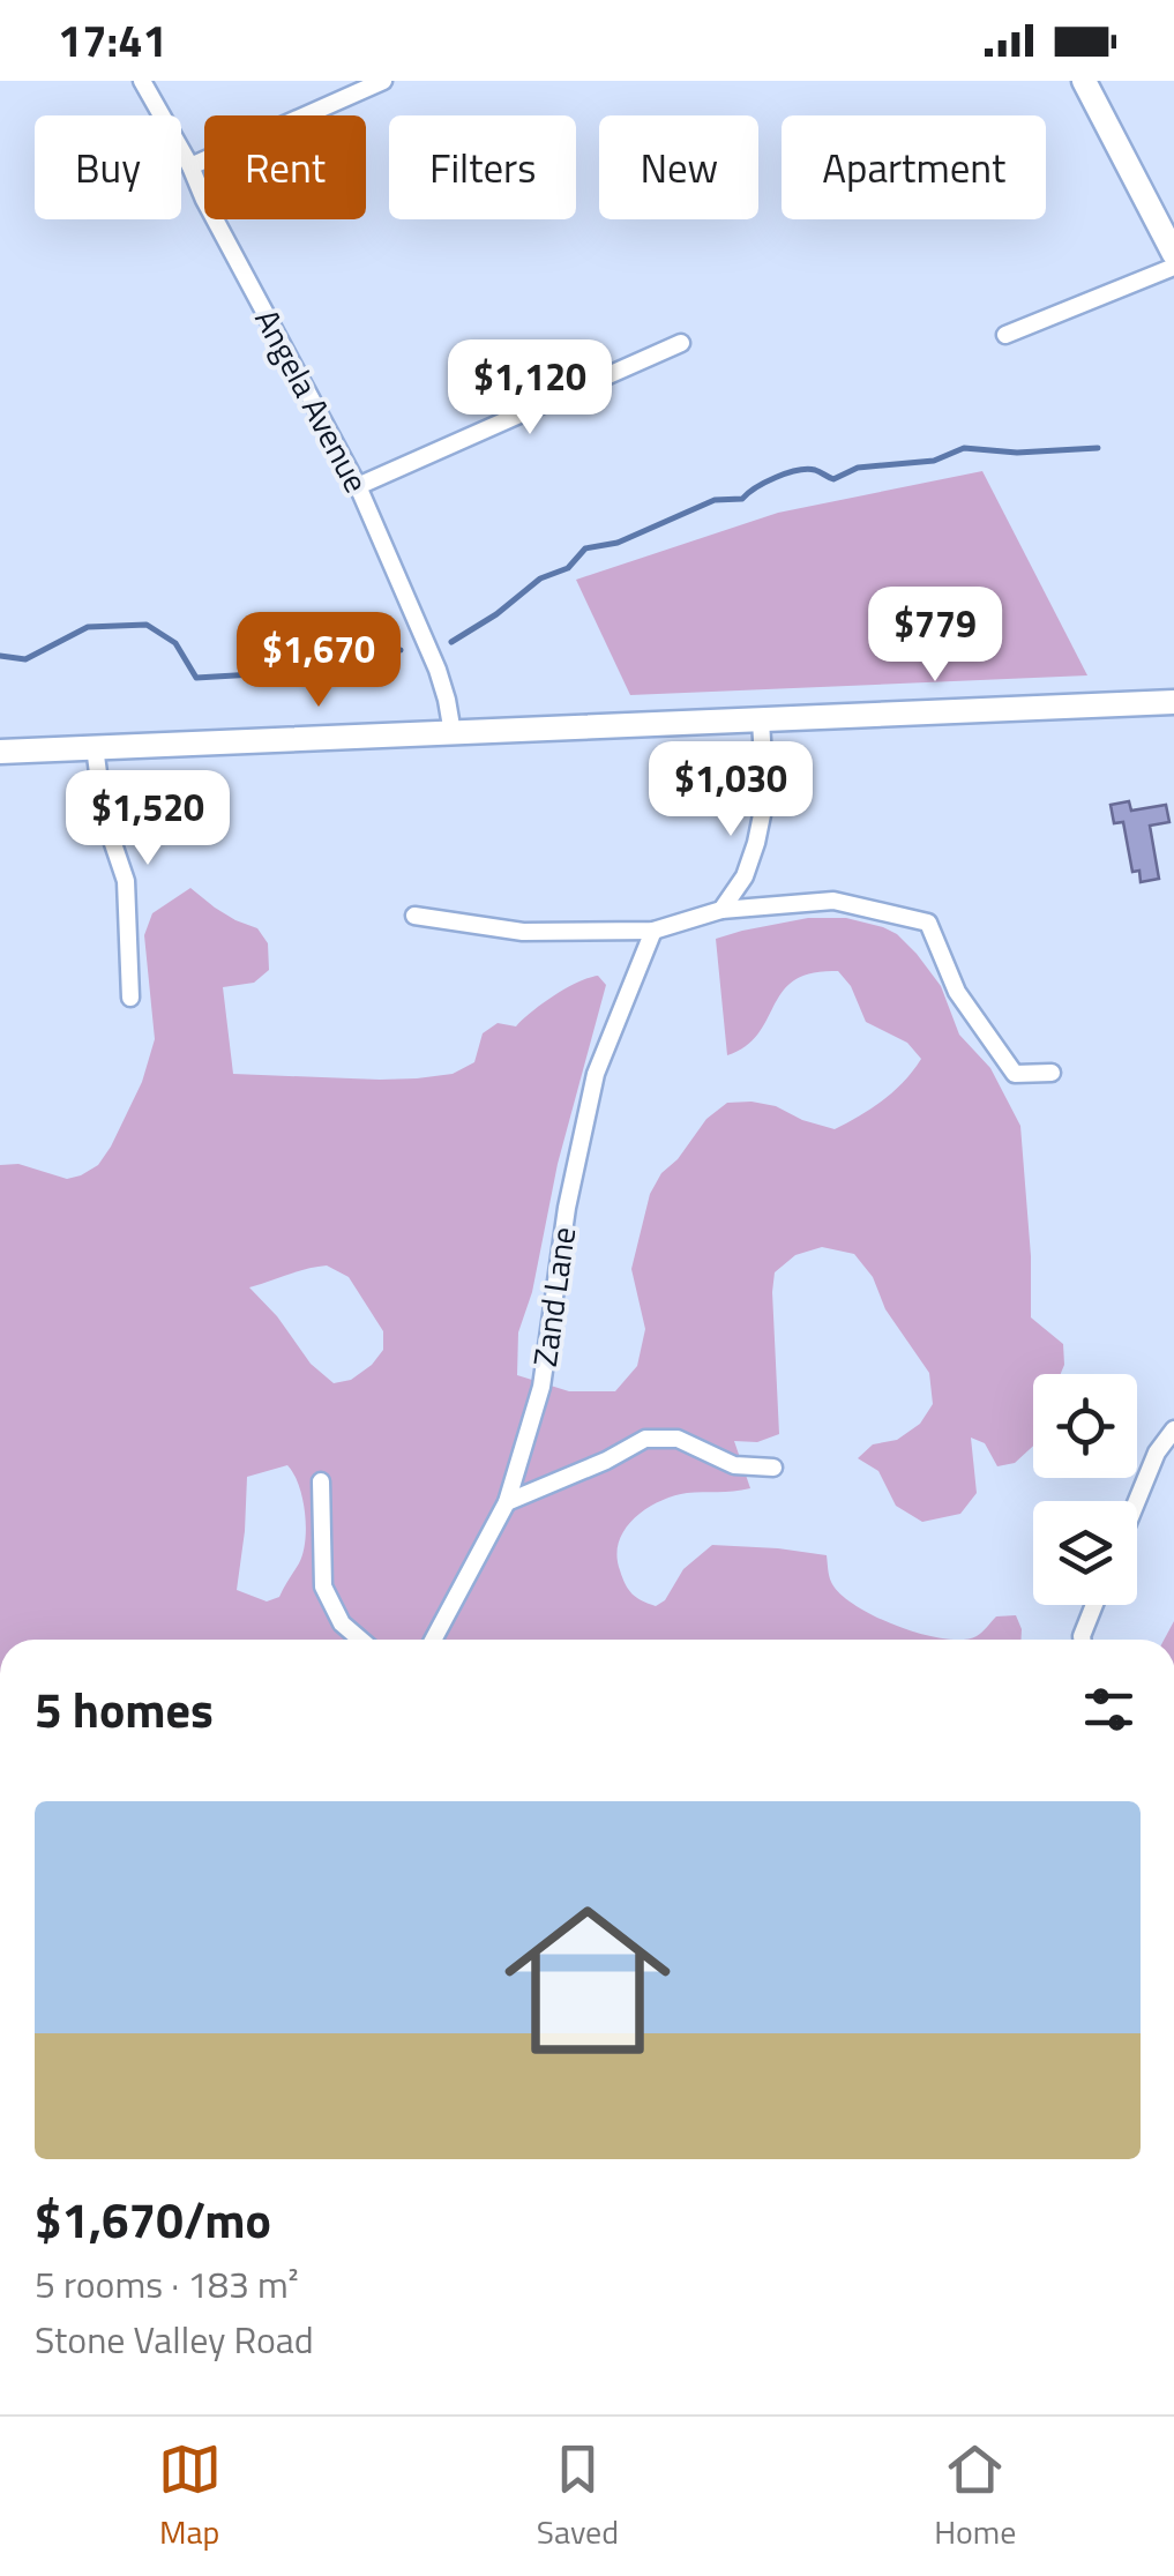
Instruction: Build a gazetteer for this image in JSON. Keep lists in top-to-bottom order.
{
  "streets": {
    "street": ["Angela Avenue", "Zand Lane"]
  },
  "page": {
    "status": "17:41",
    "chip": [
      "Buy",
      "Rent",
      "Filters",
      "New",
      "Apartment"
    ],
    "price": [
      "$1,120",
      "$779",
      "$1,670",
      "$1,030",
      "$1,520"
    ],
    "heading": "5 homes",
    "list": [
      {
        "name": "$1,670/mo",
        "note": "5 rooms · 183 m² · Stone Valley Road"
      }
    ],
    "tabs": ["Map", "Saved", "Home"]
  }
}
